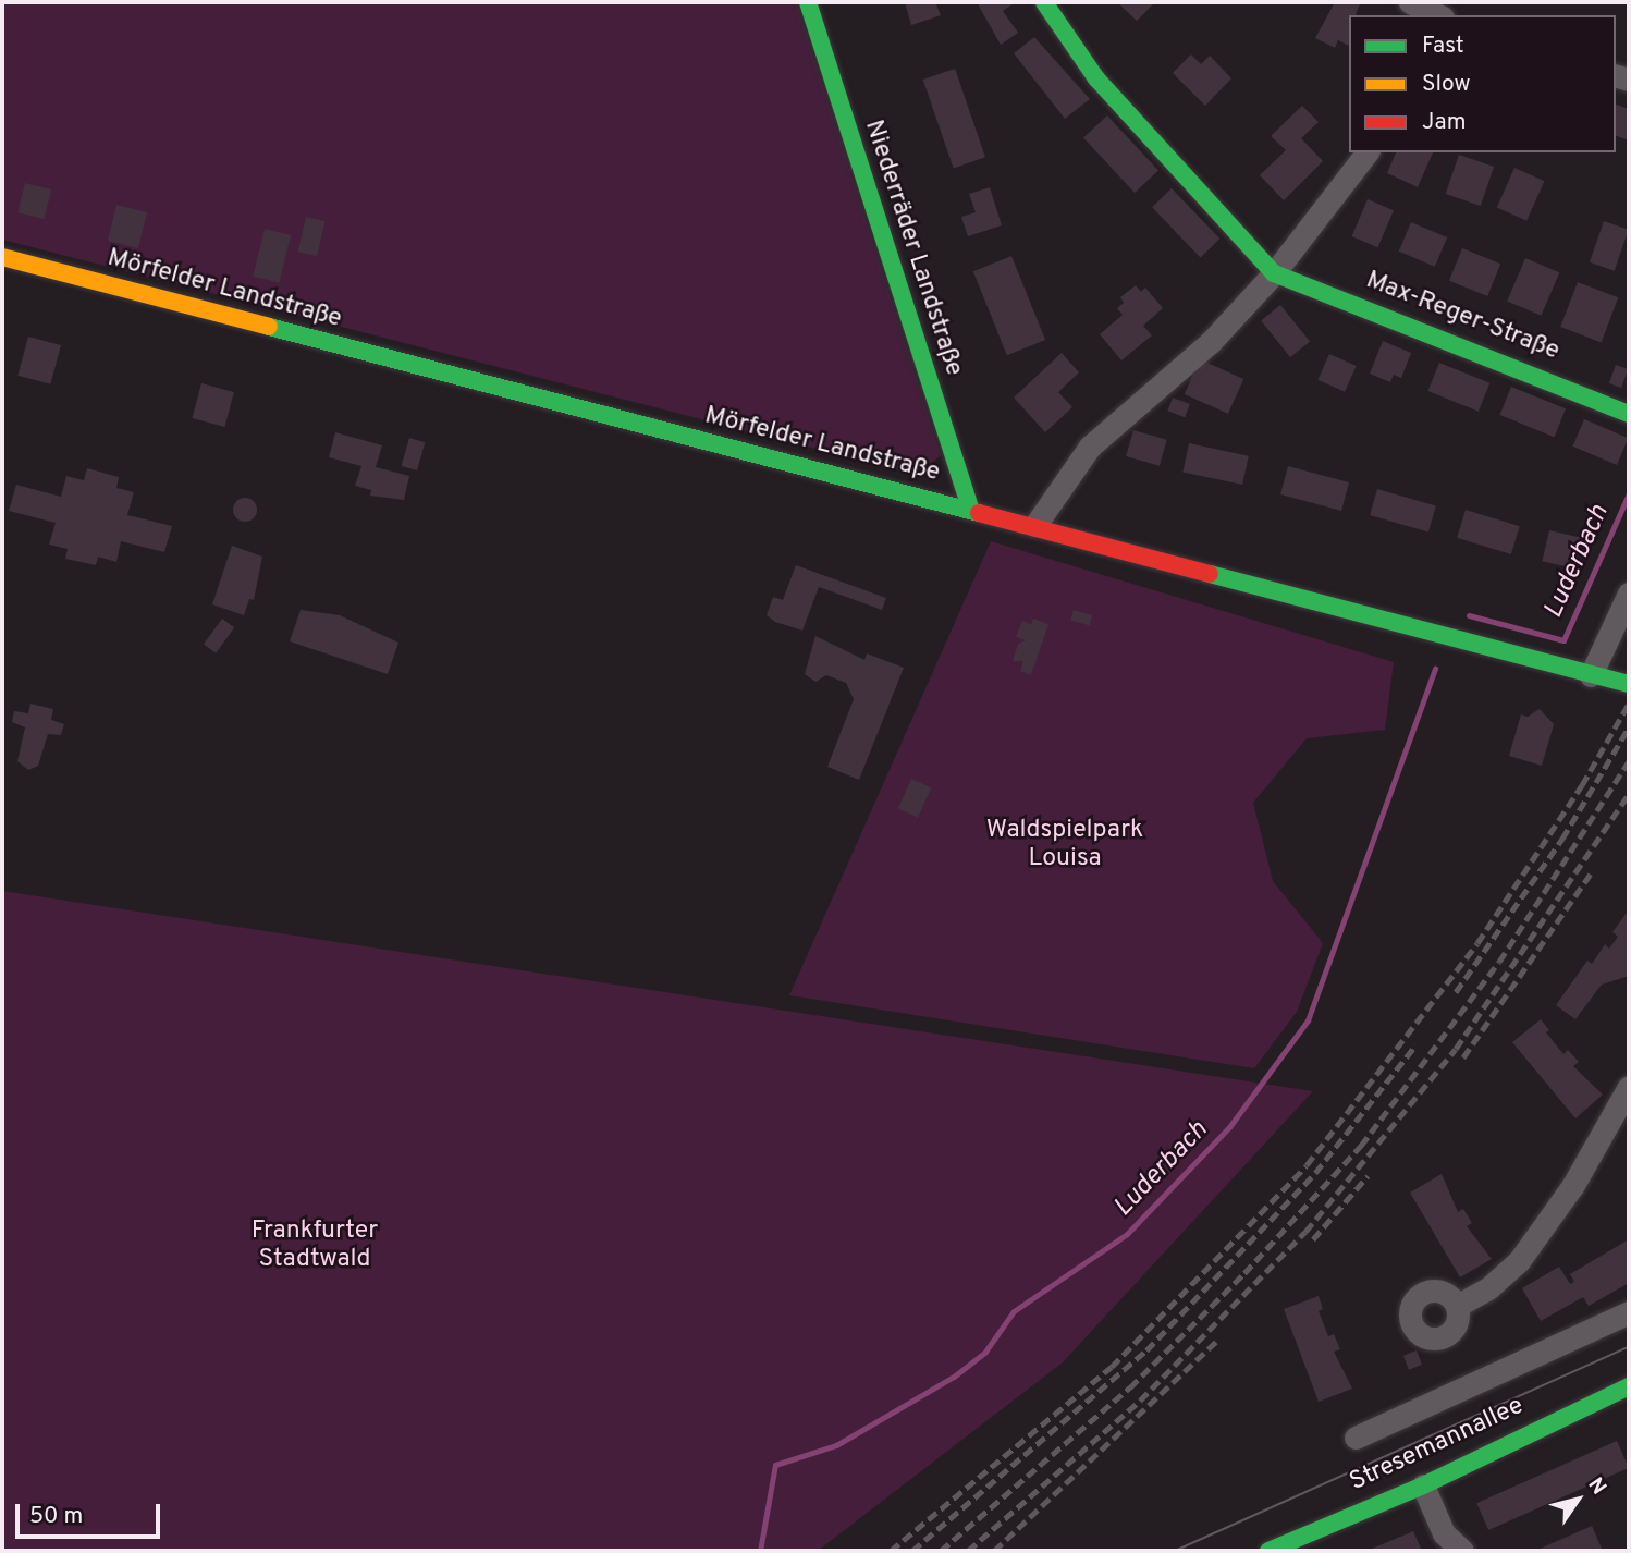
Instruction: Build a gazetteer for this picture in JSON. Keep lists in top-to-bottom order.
{
  "streets": {
    "main road": [
      "Niederräder Landstraße",
      "Mörfelder Landstraße",
      "Max-Reger-Straße",
      "Stresemannallee"
    ]
  },
  "crossings": [
    ["Niederräder Landstraße", "Mörfelder Landstraße"]
  ],
  "water": ["Luderbach"],
  "parks": ["Waldspielpark Louisa", "Frankfurter Stadtwald"],
  "legend": ["Fast", "Slow", "Jam"],
  "scale_bar": "50 m",
  "north": "top right"
}
